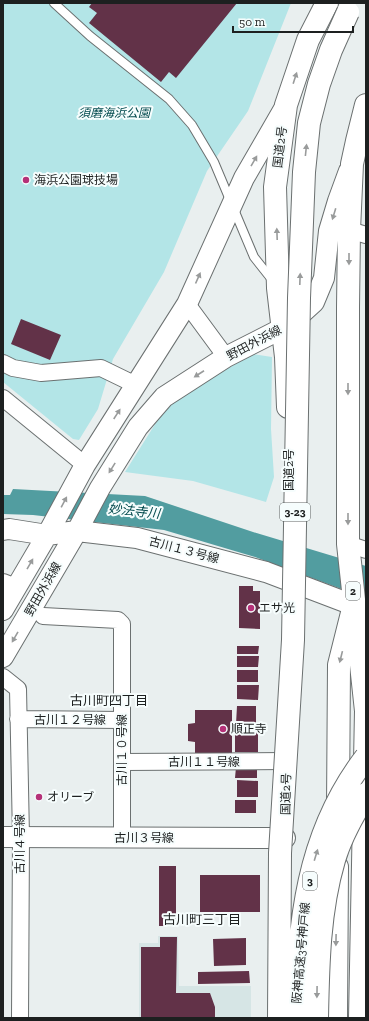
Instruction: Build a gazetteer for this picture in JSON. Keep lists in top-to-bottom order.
{
  "streets": {
    "highway": [
      "国道2号",
      "3-23",
      "2",
      "3",
      "阪神高速3号神戸線"
    ],
    "street": [
      "野田外浜線",
      "古川１３号線",
      "古川１２号線",
      "古川１０号線",
      "古川１１号線",
      "古川３号線",
      "古川４号線"
    ]
  },
  "crossings": [
    ["国道2号", "野田外浜線"],
    ["国道2号", "古川１３号線"],
    ["国道2号", "古川１１号線"],
    ["国道2号", "古川３号線"],
    ["野田外浜線", "古川１３号線"],
    ["野田外浜線", "2"],
    ["古川１３号線", "2"],
    ["古川１２号線", "古川１０号線"],
    ["古川１２号線", "古川４号線"],
    ["古川１０号線", "古川１１号線"],
    ["古川１０号線", "古川３号線"],
    ["古川３号線", "古川４号線"]
  ],
  "districts": ["古川町四丁目", "古川町三丁目"],
  "water": ["妙法寺川"],
  "parks": ["須磨海浜公園"],
  "places": [
    "海浜公園球技場",
    "エサ光",
    "順正寺",
    "オリーブ"
  ],
  "scale_bar": "50 m"
}
